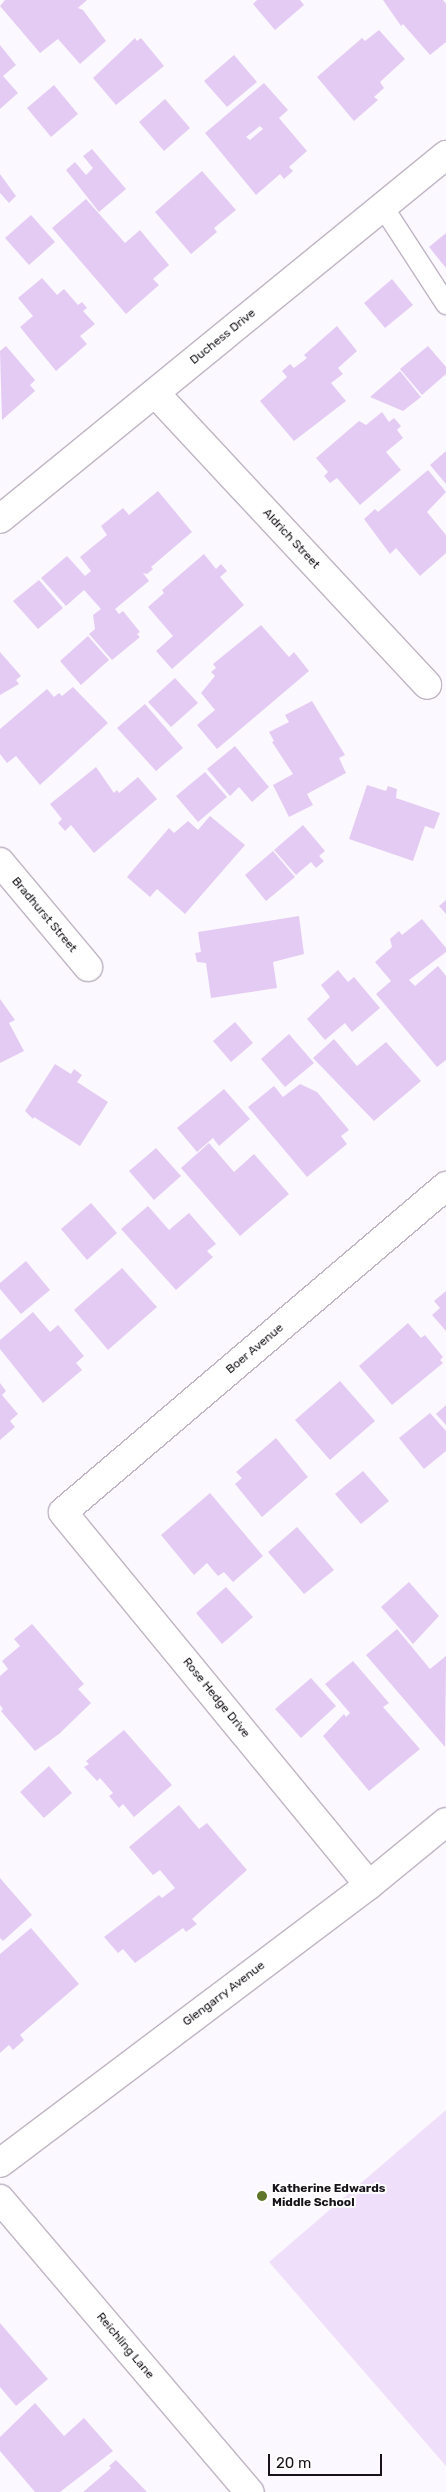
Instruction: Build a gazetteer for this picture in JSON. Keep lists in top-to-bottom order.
{
  "streets": {
    "street": [
      "Duchess Drive",
      "Aldrich Street",
      "Bradhurst Street",
      "Boer Avenue",
      "Rose Hedge Drive",
      "Glengarry Avenue",
      "Reichling Lane"
    ]
  },
  "crossings": [
    ["Duchess Drive", "Aldrich Street"],
    ["Boer Avenue", "Rose Hedge Drive"],
    ["Rose Hedge Drive", "Glengarry Avenue"]
  ],
  "places": ["Katherine Edwards Middle School"],
  "scale_bar": "20 m"
}
